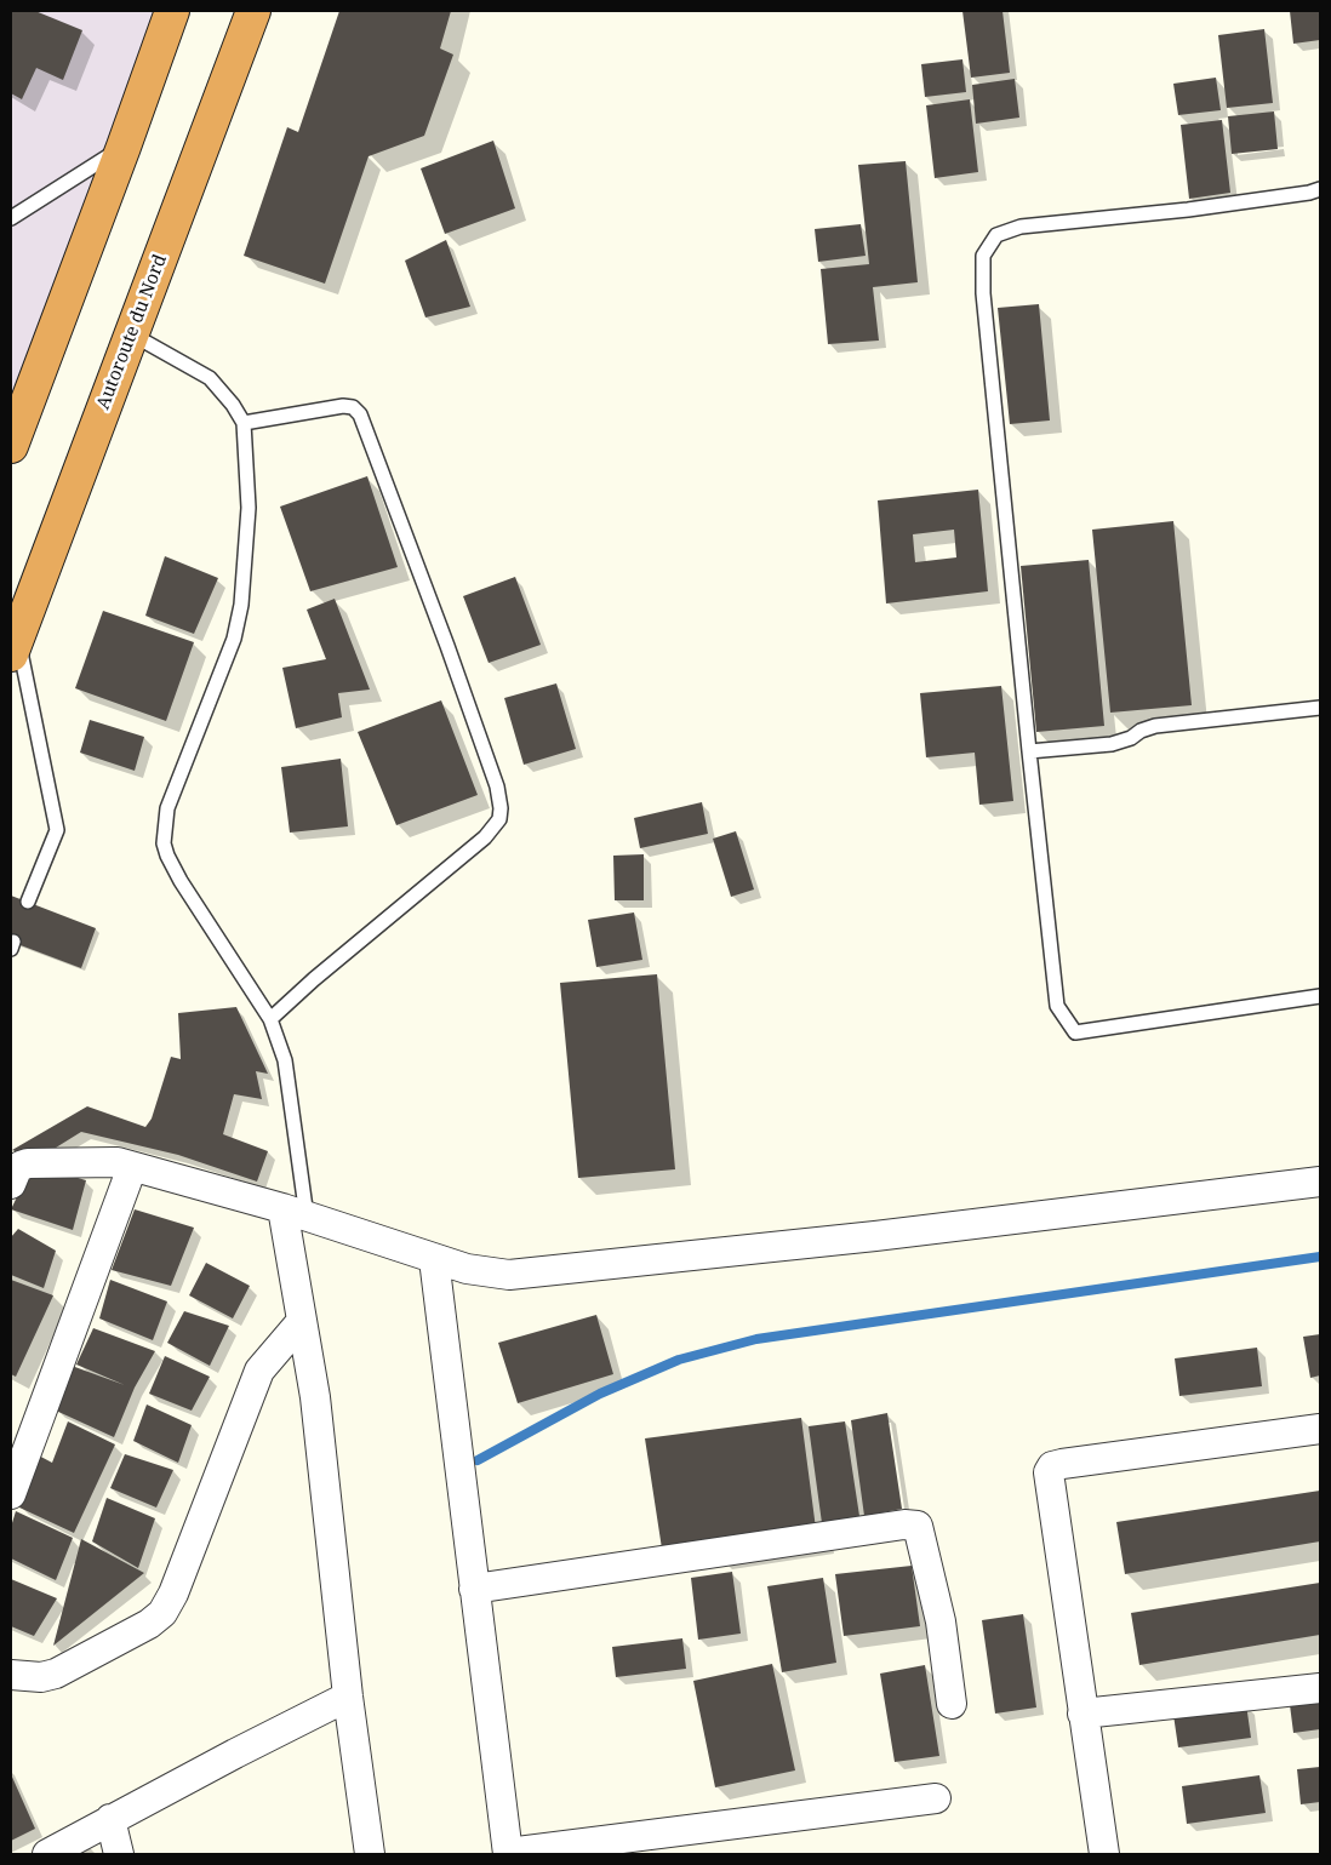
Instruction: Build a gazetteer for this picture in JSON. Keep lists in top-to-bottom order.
{
  "streets": {
    "highway": ["Autoroute du Nord"]
  }
}
